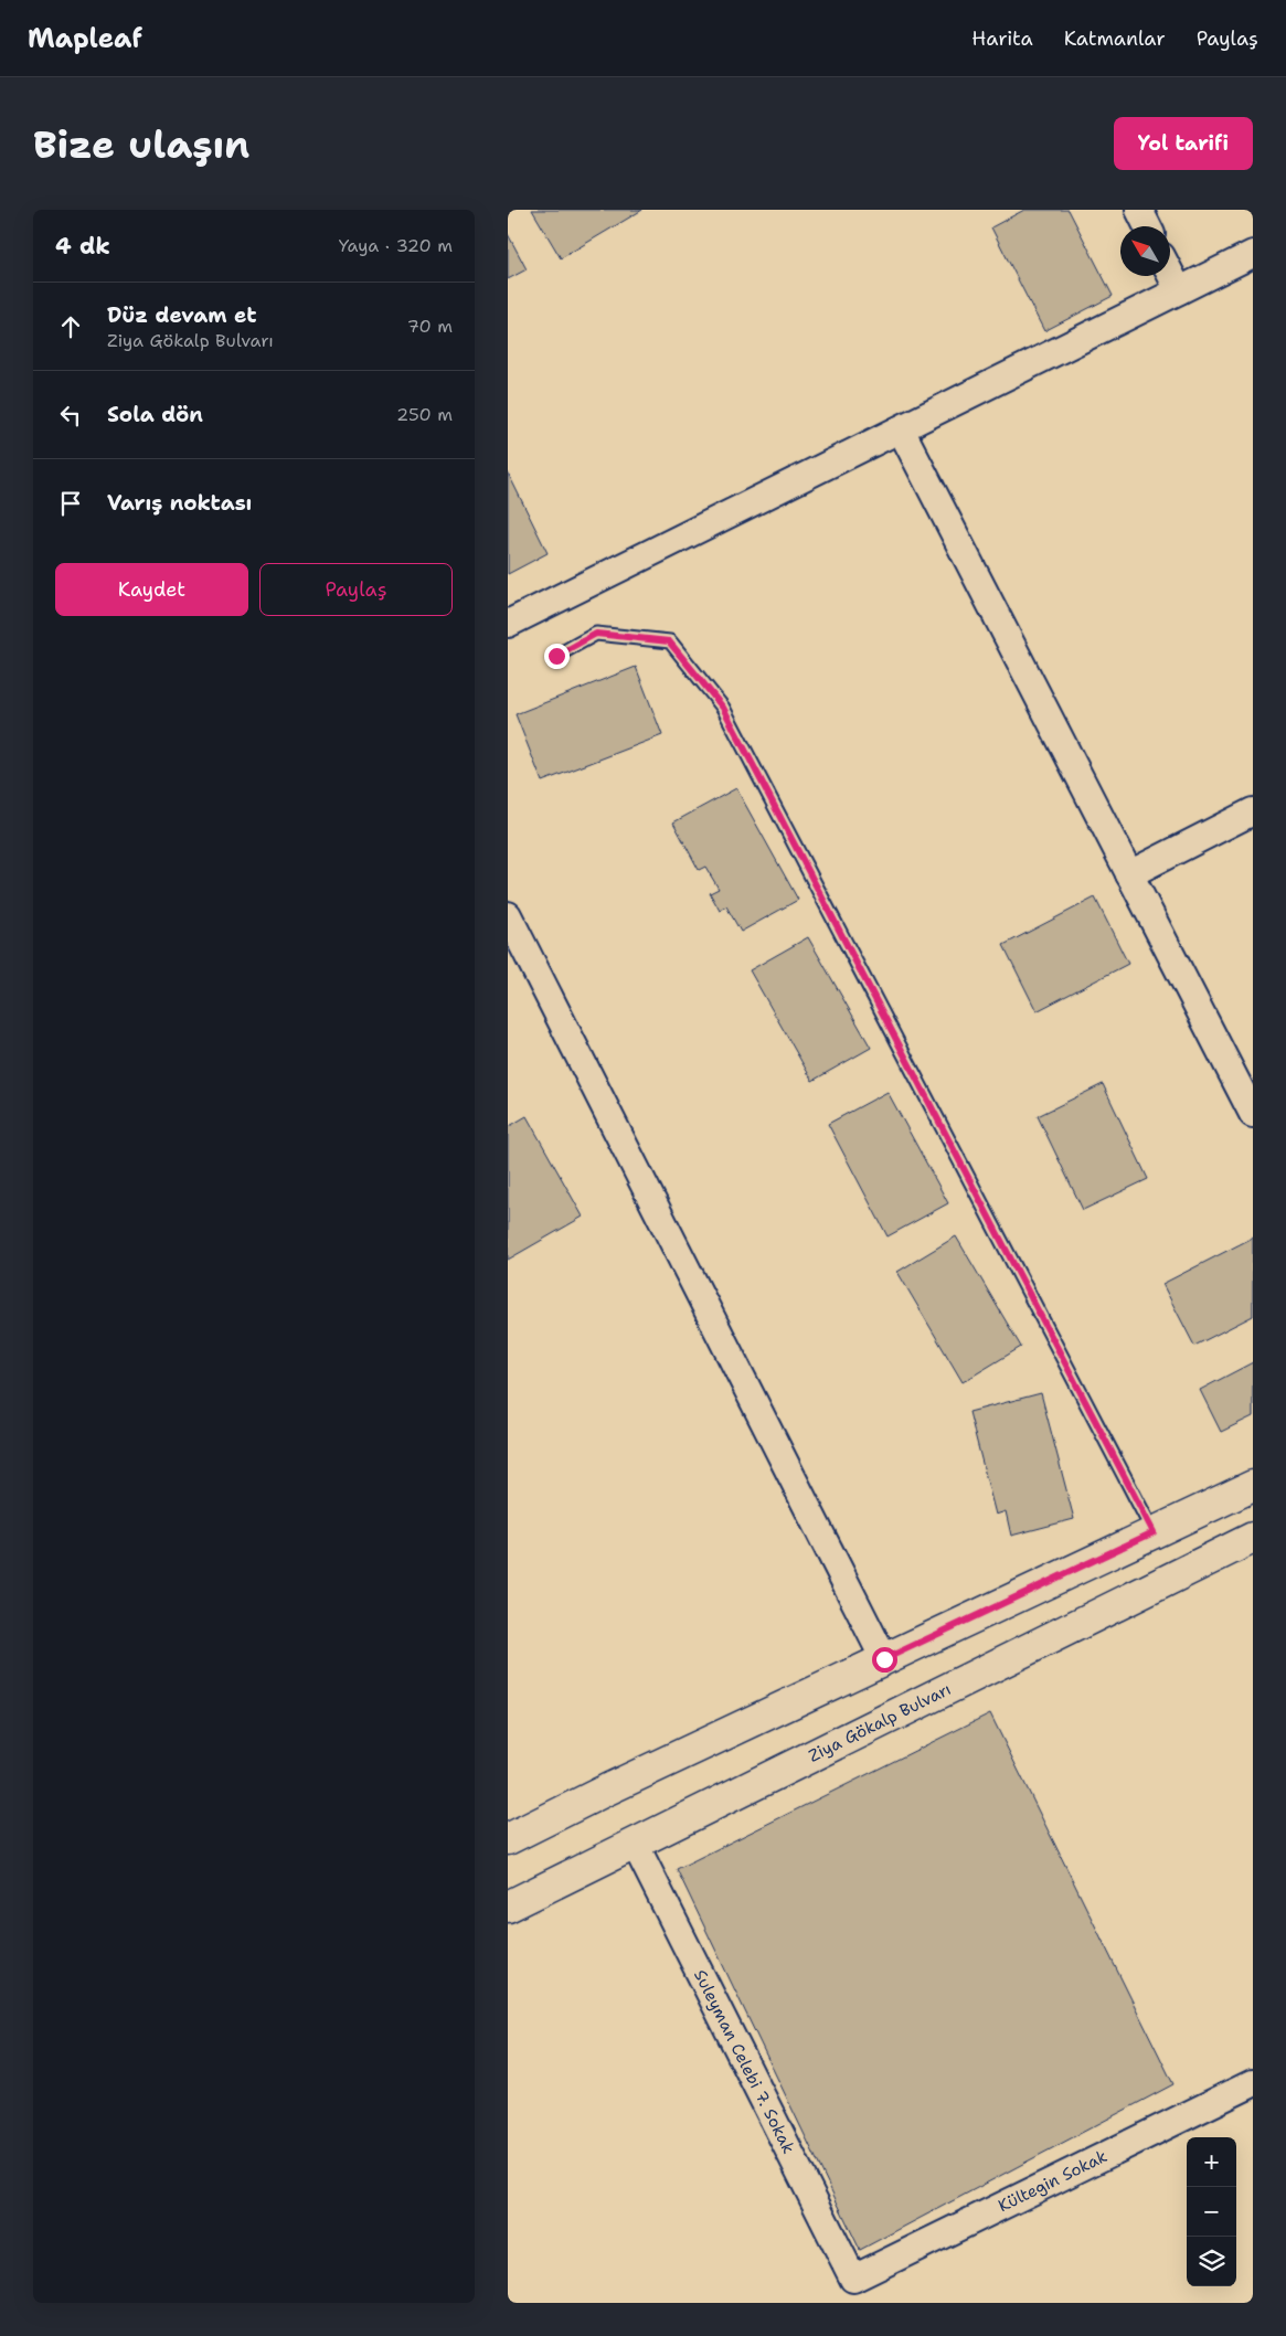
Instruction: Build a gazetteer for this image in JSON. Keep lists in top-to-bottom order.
{
  "streets": {
    "street": ["Ziya Gökalp Bulvarı", "Suleyman Celebi 7. Sokak", "Kültegin Sokak"]
  },
  "crossings": [
    ["Ziya Gökalp Bulvarı", "Suleyman Celebi 7. Sokak"],
    ["Suleyman Celebi 7. Sokak", "Kültegin Sokak"]
  ],
  "north": "top left",
  "page": {
    "header": "Mapleaf",
    "nav": ["Harita", "Katmanlar", "Paylaş"],
    "buttons": [
      "Yol tarifi",
      ["Kaydet", "Paylaş"]
    ],
    "title": "Bize ulaşın",
    "heading": ["4 dk", "Yaya · 320 m"],
    "list": [
      ["Düz devam et", "Ziya Gökalp Bulvarı", "70 m"],
      ["Sola dön", "250 m"],
      "Varış noktası"
    ],
    "map_buttons": ["+", "−"]
  }
}
